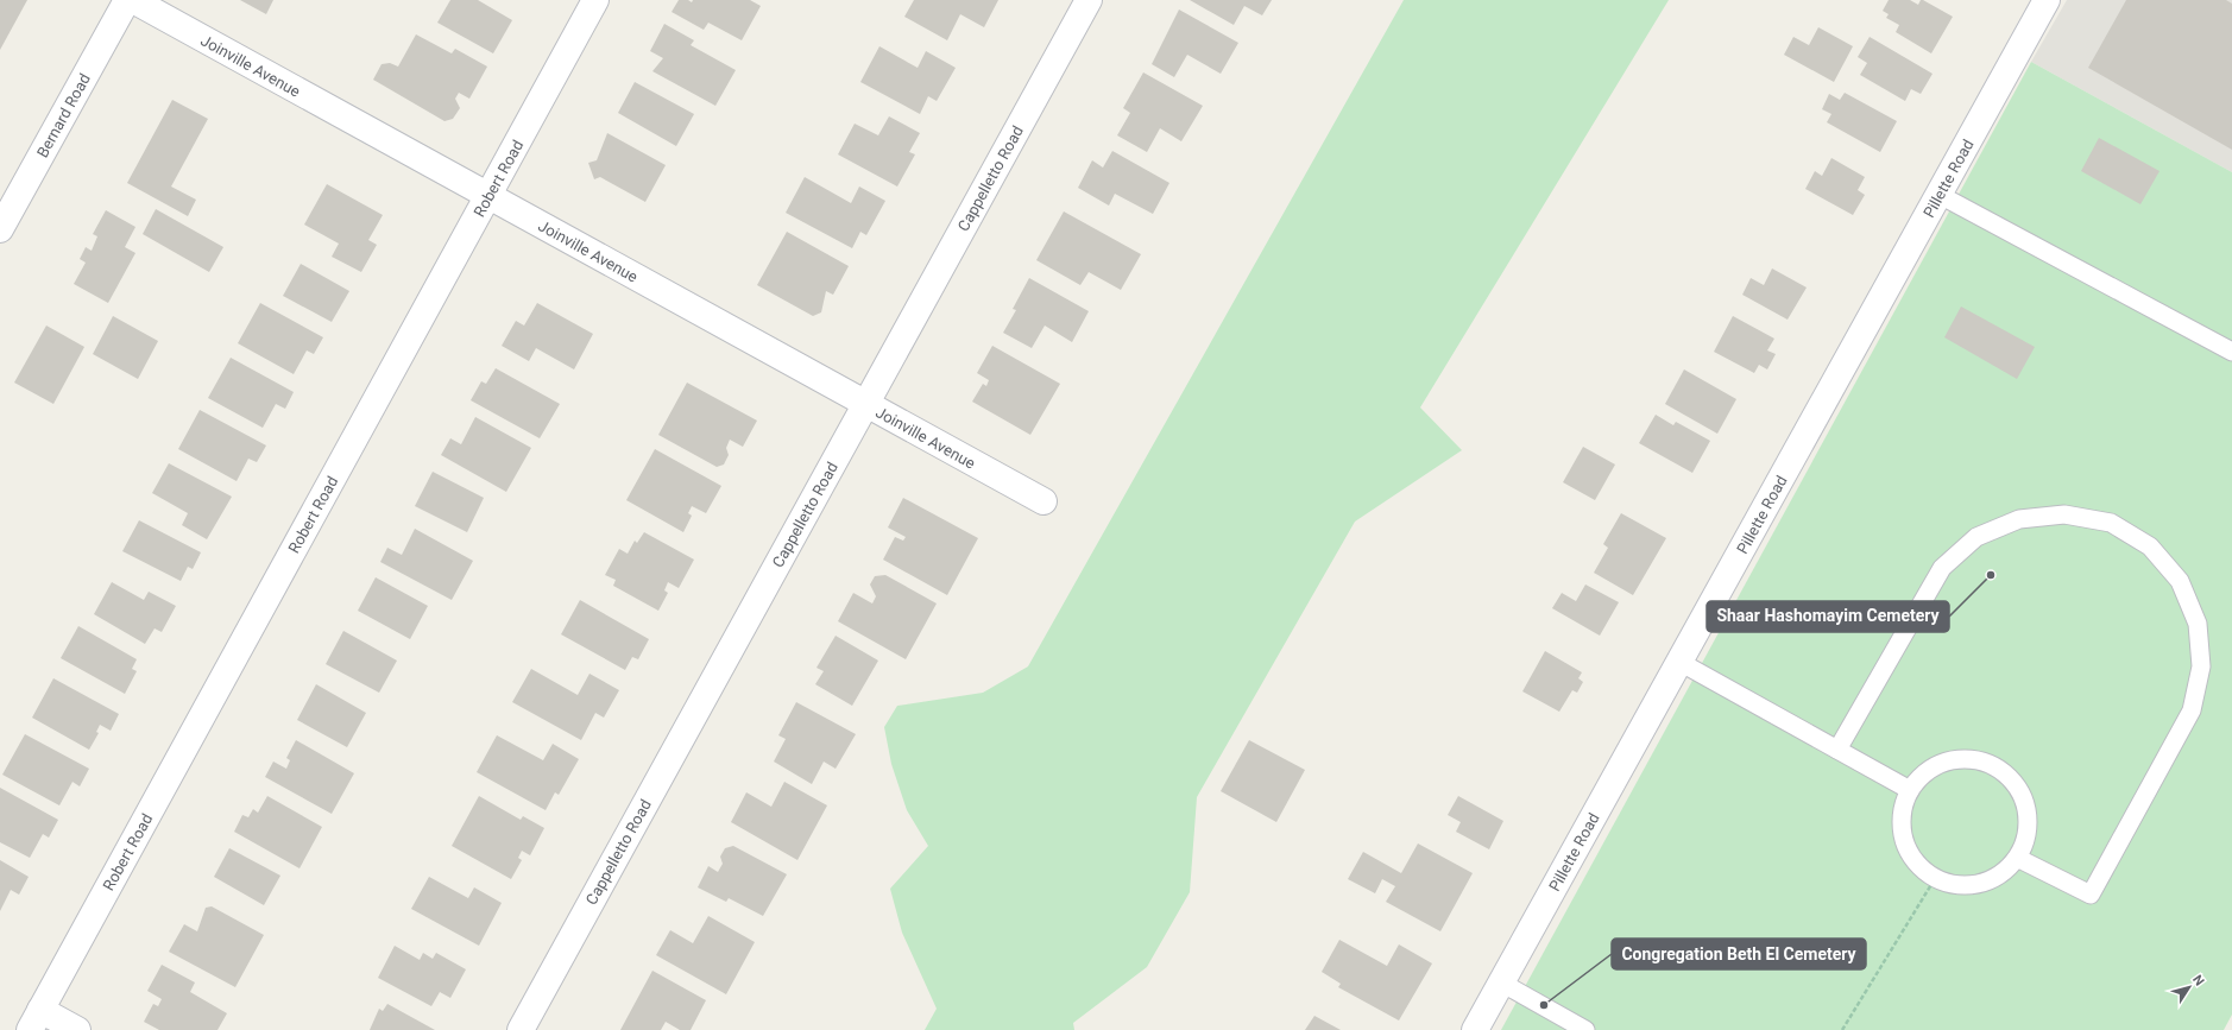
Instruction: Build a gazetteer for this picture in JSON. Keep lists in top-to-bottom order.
{
  "streets": {
    "street": [
      "Joinville Avenue",
      "Bernard Road",
      "Robert Road",
      "Cappelletto Road",
      "Pillette Road"
    ]
  },
  "crossings": [
    ["Joinville Avenue", "Robert Road"],
    ["Joinville Avenue", "Cappelletto Road"]
  ],
  "places": ["Shaar Hashomayim Cemetery", "Congregation Beth El Cemetery"],
  "north": "top right"
}
